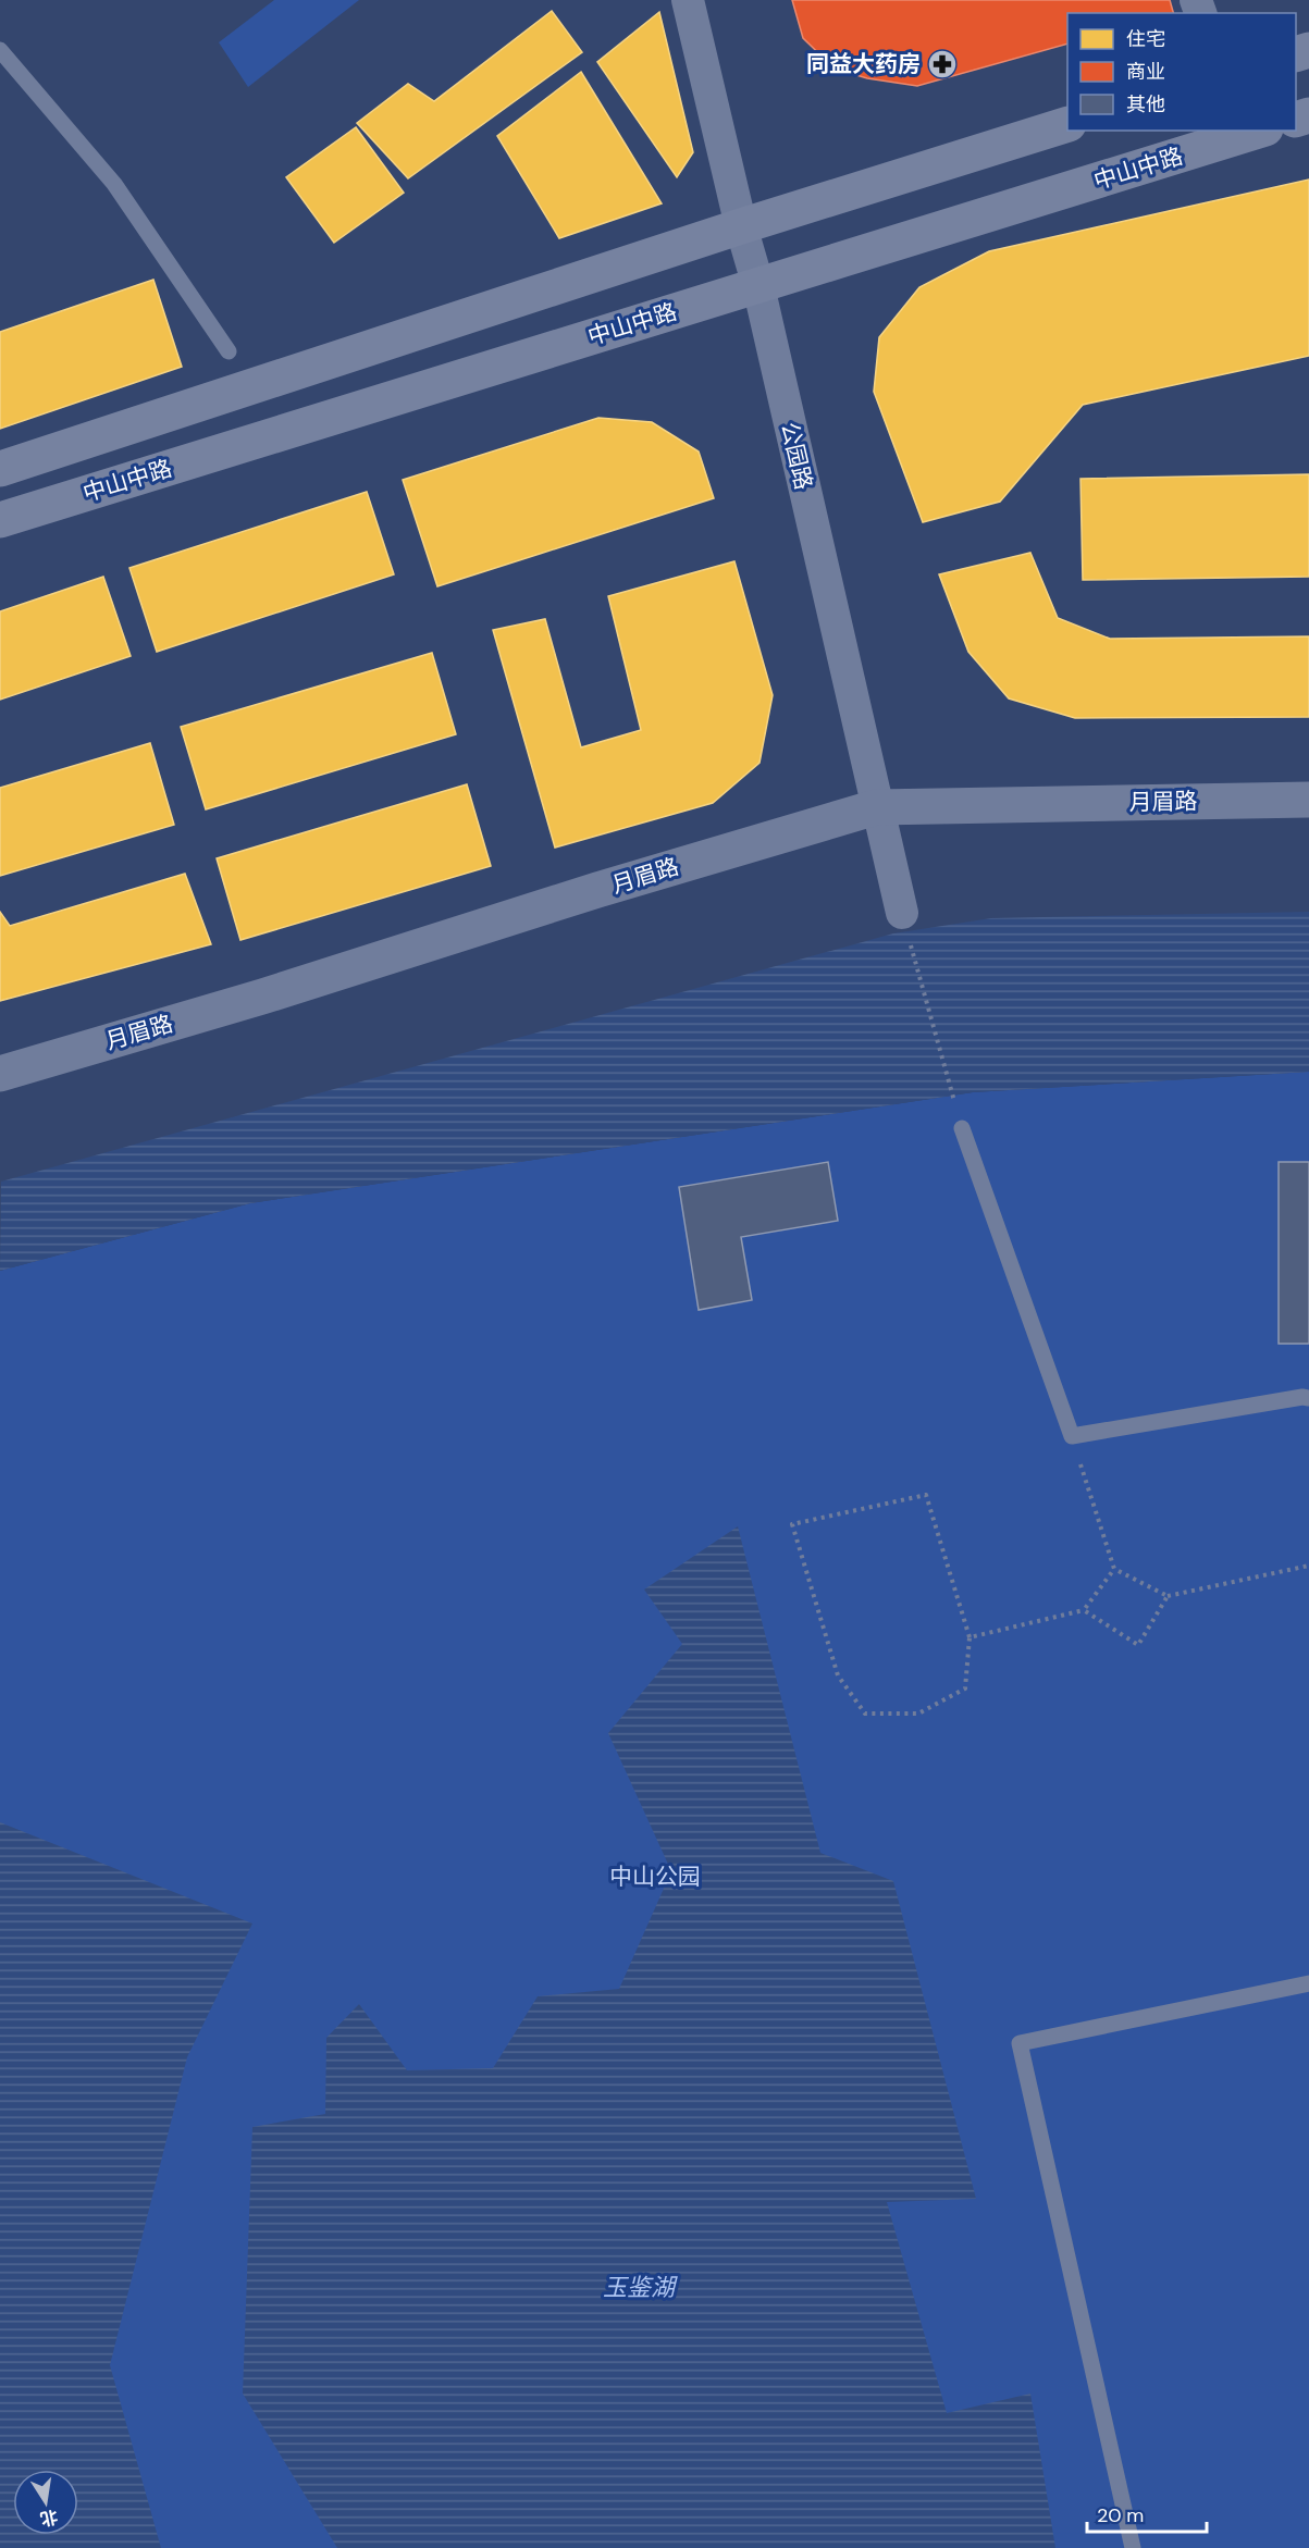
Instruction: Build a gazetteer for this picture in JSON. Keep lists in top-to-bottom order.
{
  "streets": {
    "main road": ["中山中路"],
    "street": ["公园路", "月眉路"]
  },
  "crossings": [
    ["中山中路", "公园路"],
    ["公园路", "月眉路"]
  ],
  "water": ["玉鉴湖"],
  "parks": ["中山公园"],
  "places": {
    "pharmacy": ["同益大药房"]
  },
  "legend": ["住宅", "商业", "其他"],
  "scale_bar": "20 m",
  "north": "bottom"
}
